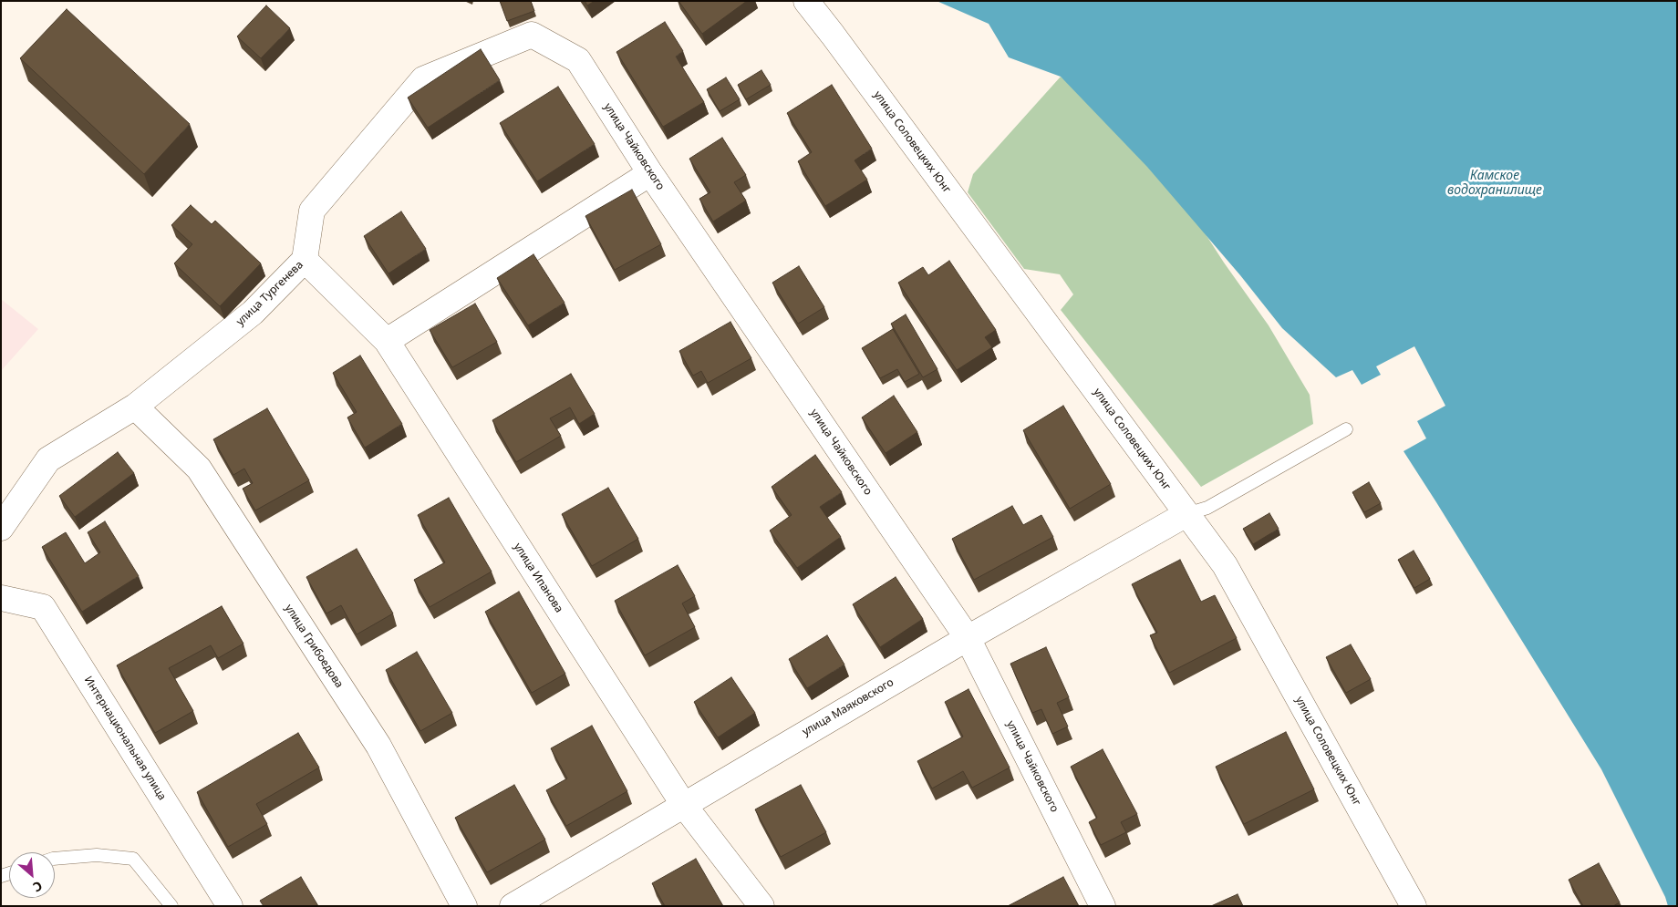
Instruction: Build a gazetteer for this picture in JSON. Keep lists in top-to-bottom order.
{
  "streets": {
    "street": [
      "улица Соловецких Юнг",
      "улица Чайковского",
      "улица Тургенева",
      "улица Ипанова",
      "улица Грибоедова",
      "улица Маяковского",
      "Интернациональная улица"
    ]
  },
  "crossings": [
    ["улица Соловецких Юнг", "улица Маяковского"],
    ["улица Чайковского", "улица Тургенева"],
    ["улица Чайковского", "улица Маяковского"],
    ["улица Тургенева", "улица Ипанова"],
    ["улица Тургенева", "улица Грибоедова"],
    ["улица Ипанова", "улица Маяковского"]
  ],
  "water": ["Камское водохранилище"],
  "north": "bottom right"
}
